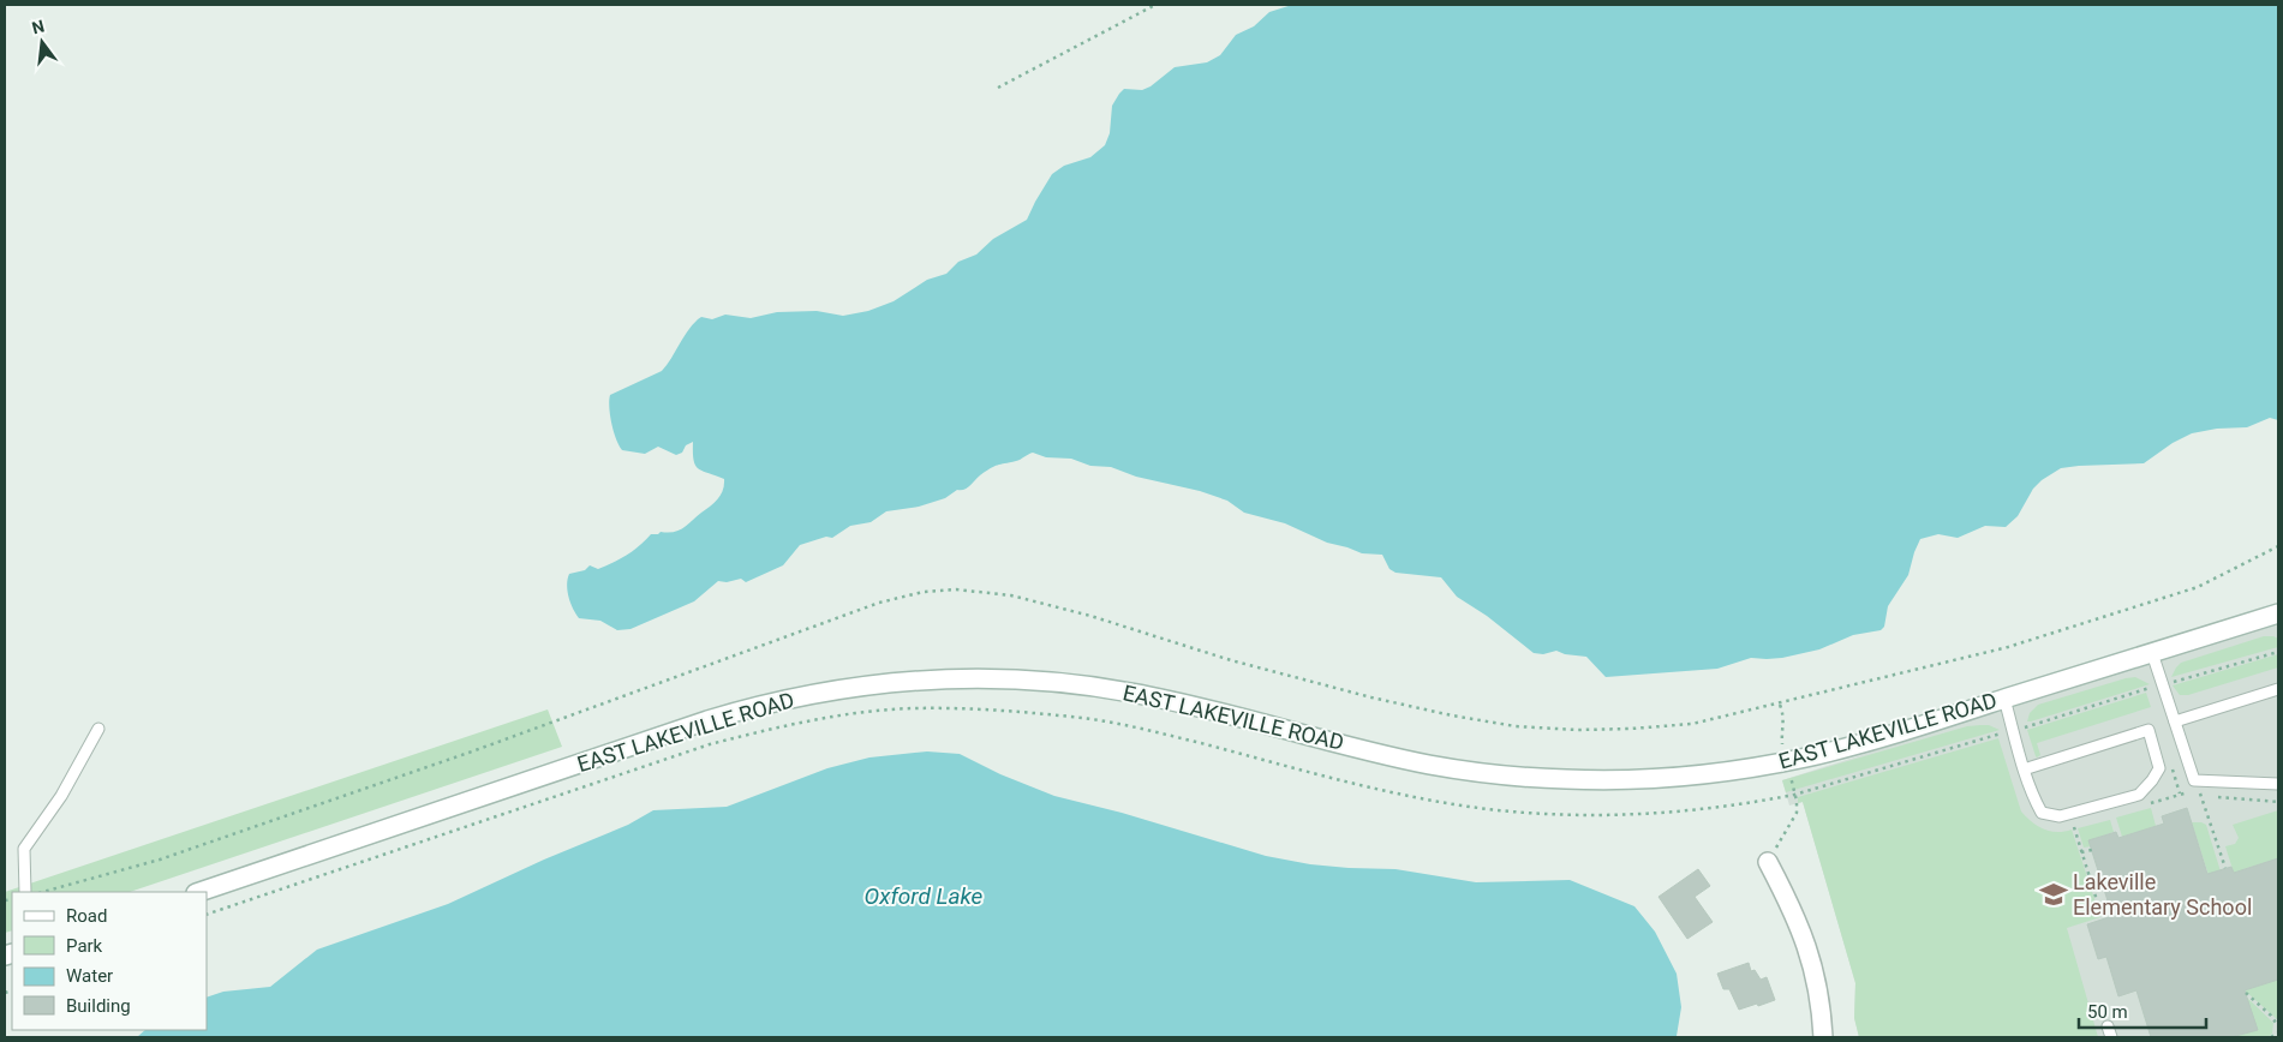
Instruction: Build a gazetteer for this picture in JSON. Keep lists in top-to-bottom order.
{
  "streets": {
    "main road": ["EAST LAKEVILLE ROAD"]
  },
  "water": ["Oxford Lake"],
  "places": {
    "school or university": ["Lakeville Elementary School"]
  },
  "legend": [
    "Road",
    "Park",
    "Water",
    "Building"
  ],
  "scale_bar": "50 m",
  "north": "top"
}
